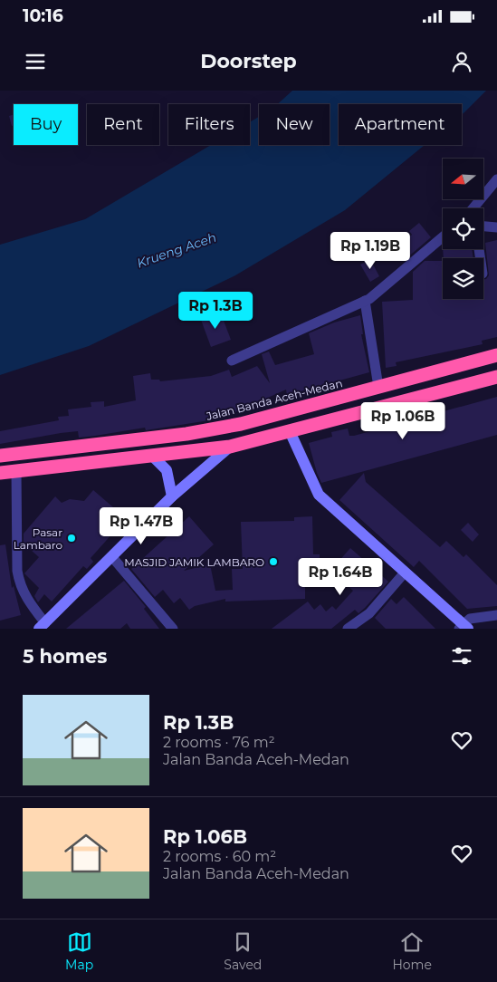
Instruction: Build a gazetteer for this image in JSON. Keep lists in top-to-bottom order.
{
  "streets": {
    "highway": ["Jalan Banda Aceh-Medan"]
  },
  "water": ["Krueng Aceh"],
  "places": ["Pasar Lambaro", "MASJID JAMIK LAMBARO"],
  "north": "left",
  "page": {
    "status": "10:16",
    "header": "Doorstep",
    "chip": [
      "Buy",
      "Rent",
      "Filters",
      "New",
      "Apartment"
    ],
    "price": [
      "Rp 1.19B",
      "Rp 1.3B",
      "Rp 1.06B",
      "Rp 1.47B",
      "Rp 1.64B"
    ],
    "heading": "5 homes",
    "list": [
      {
        "name": "Rp 1.3B",
        "note": "2 rooms · 76 m² · Jalan Banda Aceh-Medan"
      },
      {
        "name": "Rp 1.06B",
        "note": "2 rooms · 60 m² · Jalan Banda Aceh-Medan"
      }
    ],
    "tabs": ["Map", "Saved", "Home"]
  }
}
